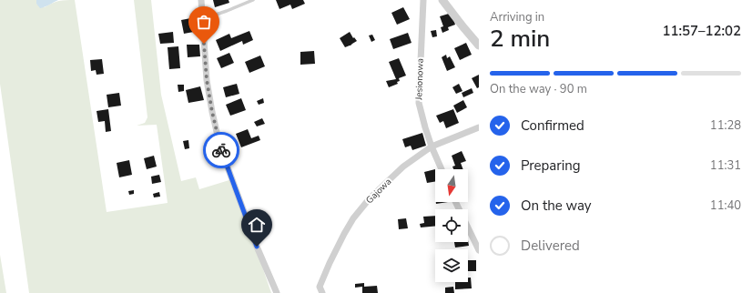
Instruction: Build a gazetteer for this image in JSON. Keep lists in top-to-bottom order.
{
  "streets": {
    "street": ["Jesionowa", "Gajowa"]
  },
  "crossings": [
    ["Jesionowa", "Gajowa"]
  ],
  "north": "bottom",
  "page": {
    "heading": ["2 min", "Arriving in", "11:57–12:02"],
    "bar": "On the way · 90 m",
    "list": [
      ["Confirmed", "11:28"],
      ["Preparing", "11:31"],
      ["On the way", "11:40"],
      "Delivered"
    ]
  }
}
